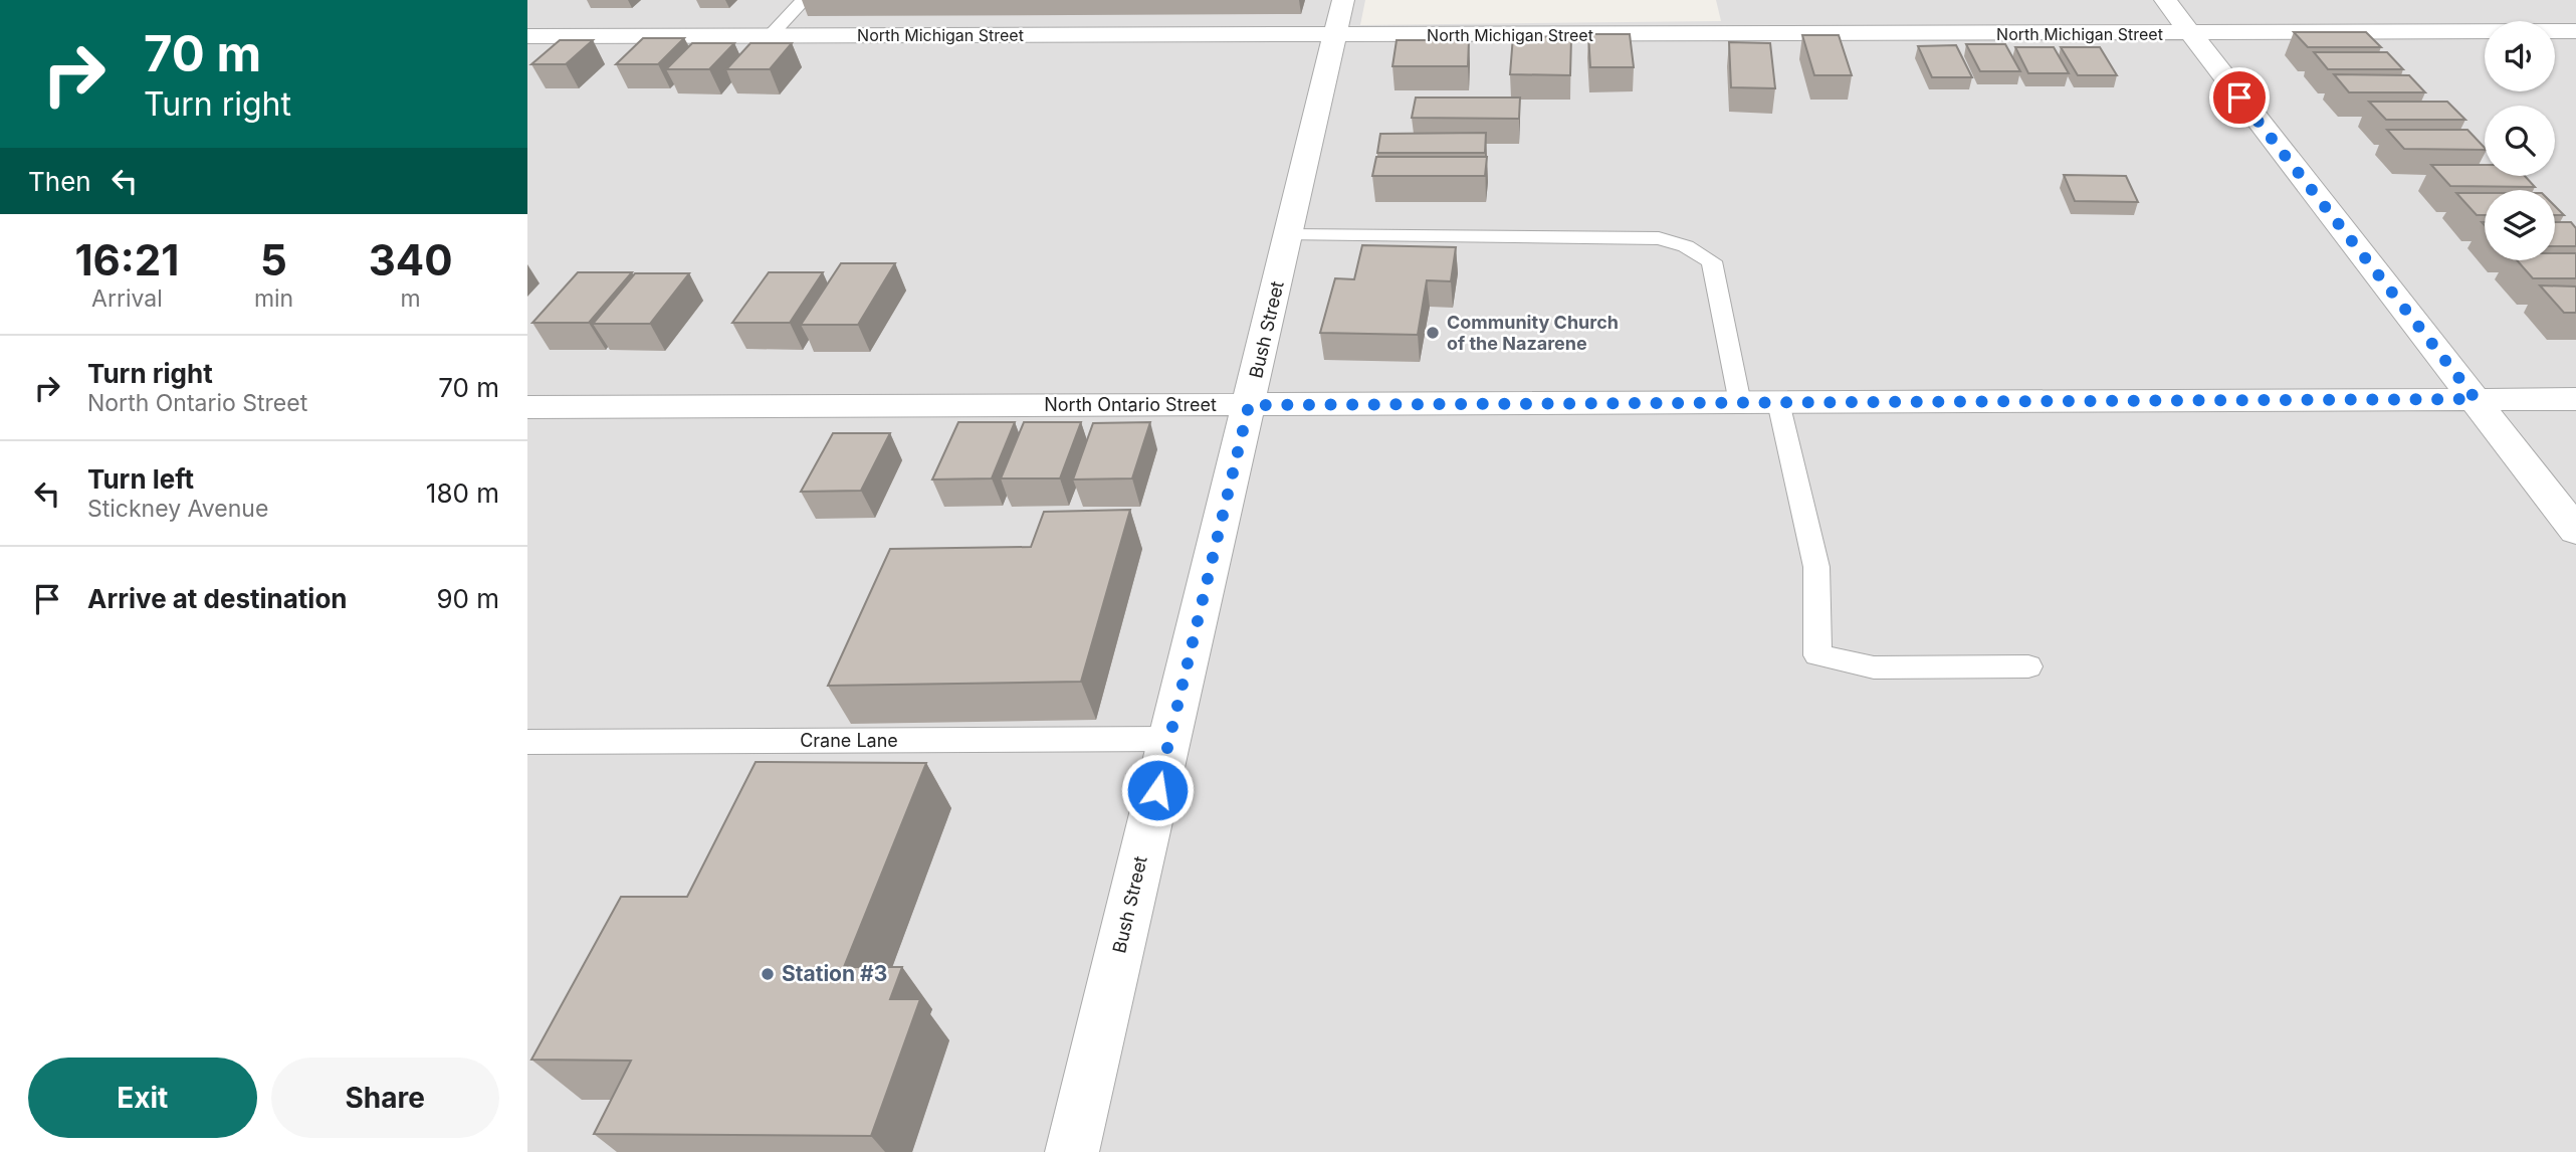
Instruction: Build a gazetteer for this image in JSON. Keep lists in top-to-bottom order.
{
  "streets": {
    "street": ["North Michigan Street", "Bush Street", "North Ontario Street"],
    "lane": ["Crane Lane"]
  },
  "crossings": [
    ["North Michigan Street", "Bush Street"],
    ["Bush Street", "North Ontario Street"],
    ["Bush Street", "Crane Lane"]
  ],
  "places": ["Community Church of the Nazarene", "Station #3"],
  "page": {
    "turn": ["70 m", "Turn right"],
    "then": "Then",
    "eta": [
      "16:21",
      "Arrival",
      "5",
      "min",
      "340",
      "m"
    ],
    "list": [
      {
        "name": "Turn right",
        "note": "North Ontario Street",
        "value": "70 m"
      },
      {
        "name": "Turn left",
        "note": "Stickney Avenue",
        "value": "180 m"
      },
      {
        "name": "Arrive at destination",
        "value": "90 m"
      }
    ],
    "buttons": ["Exit", "Share"]
  }
}
